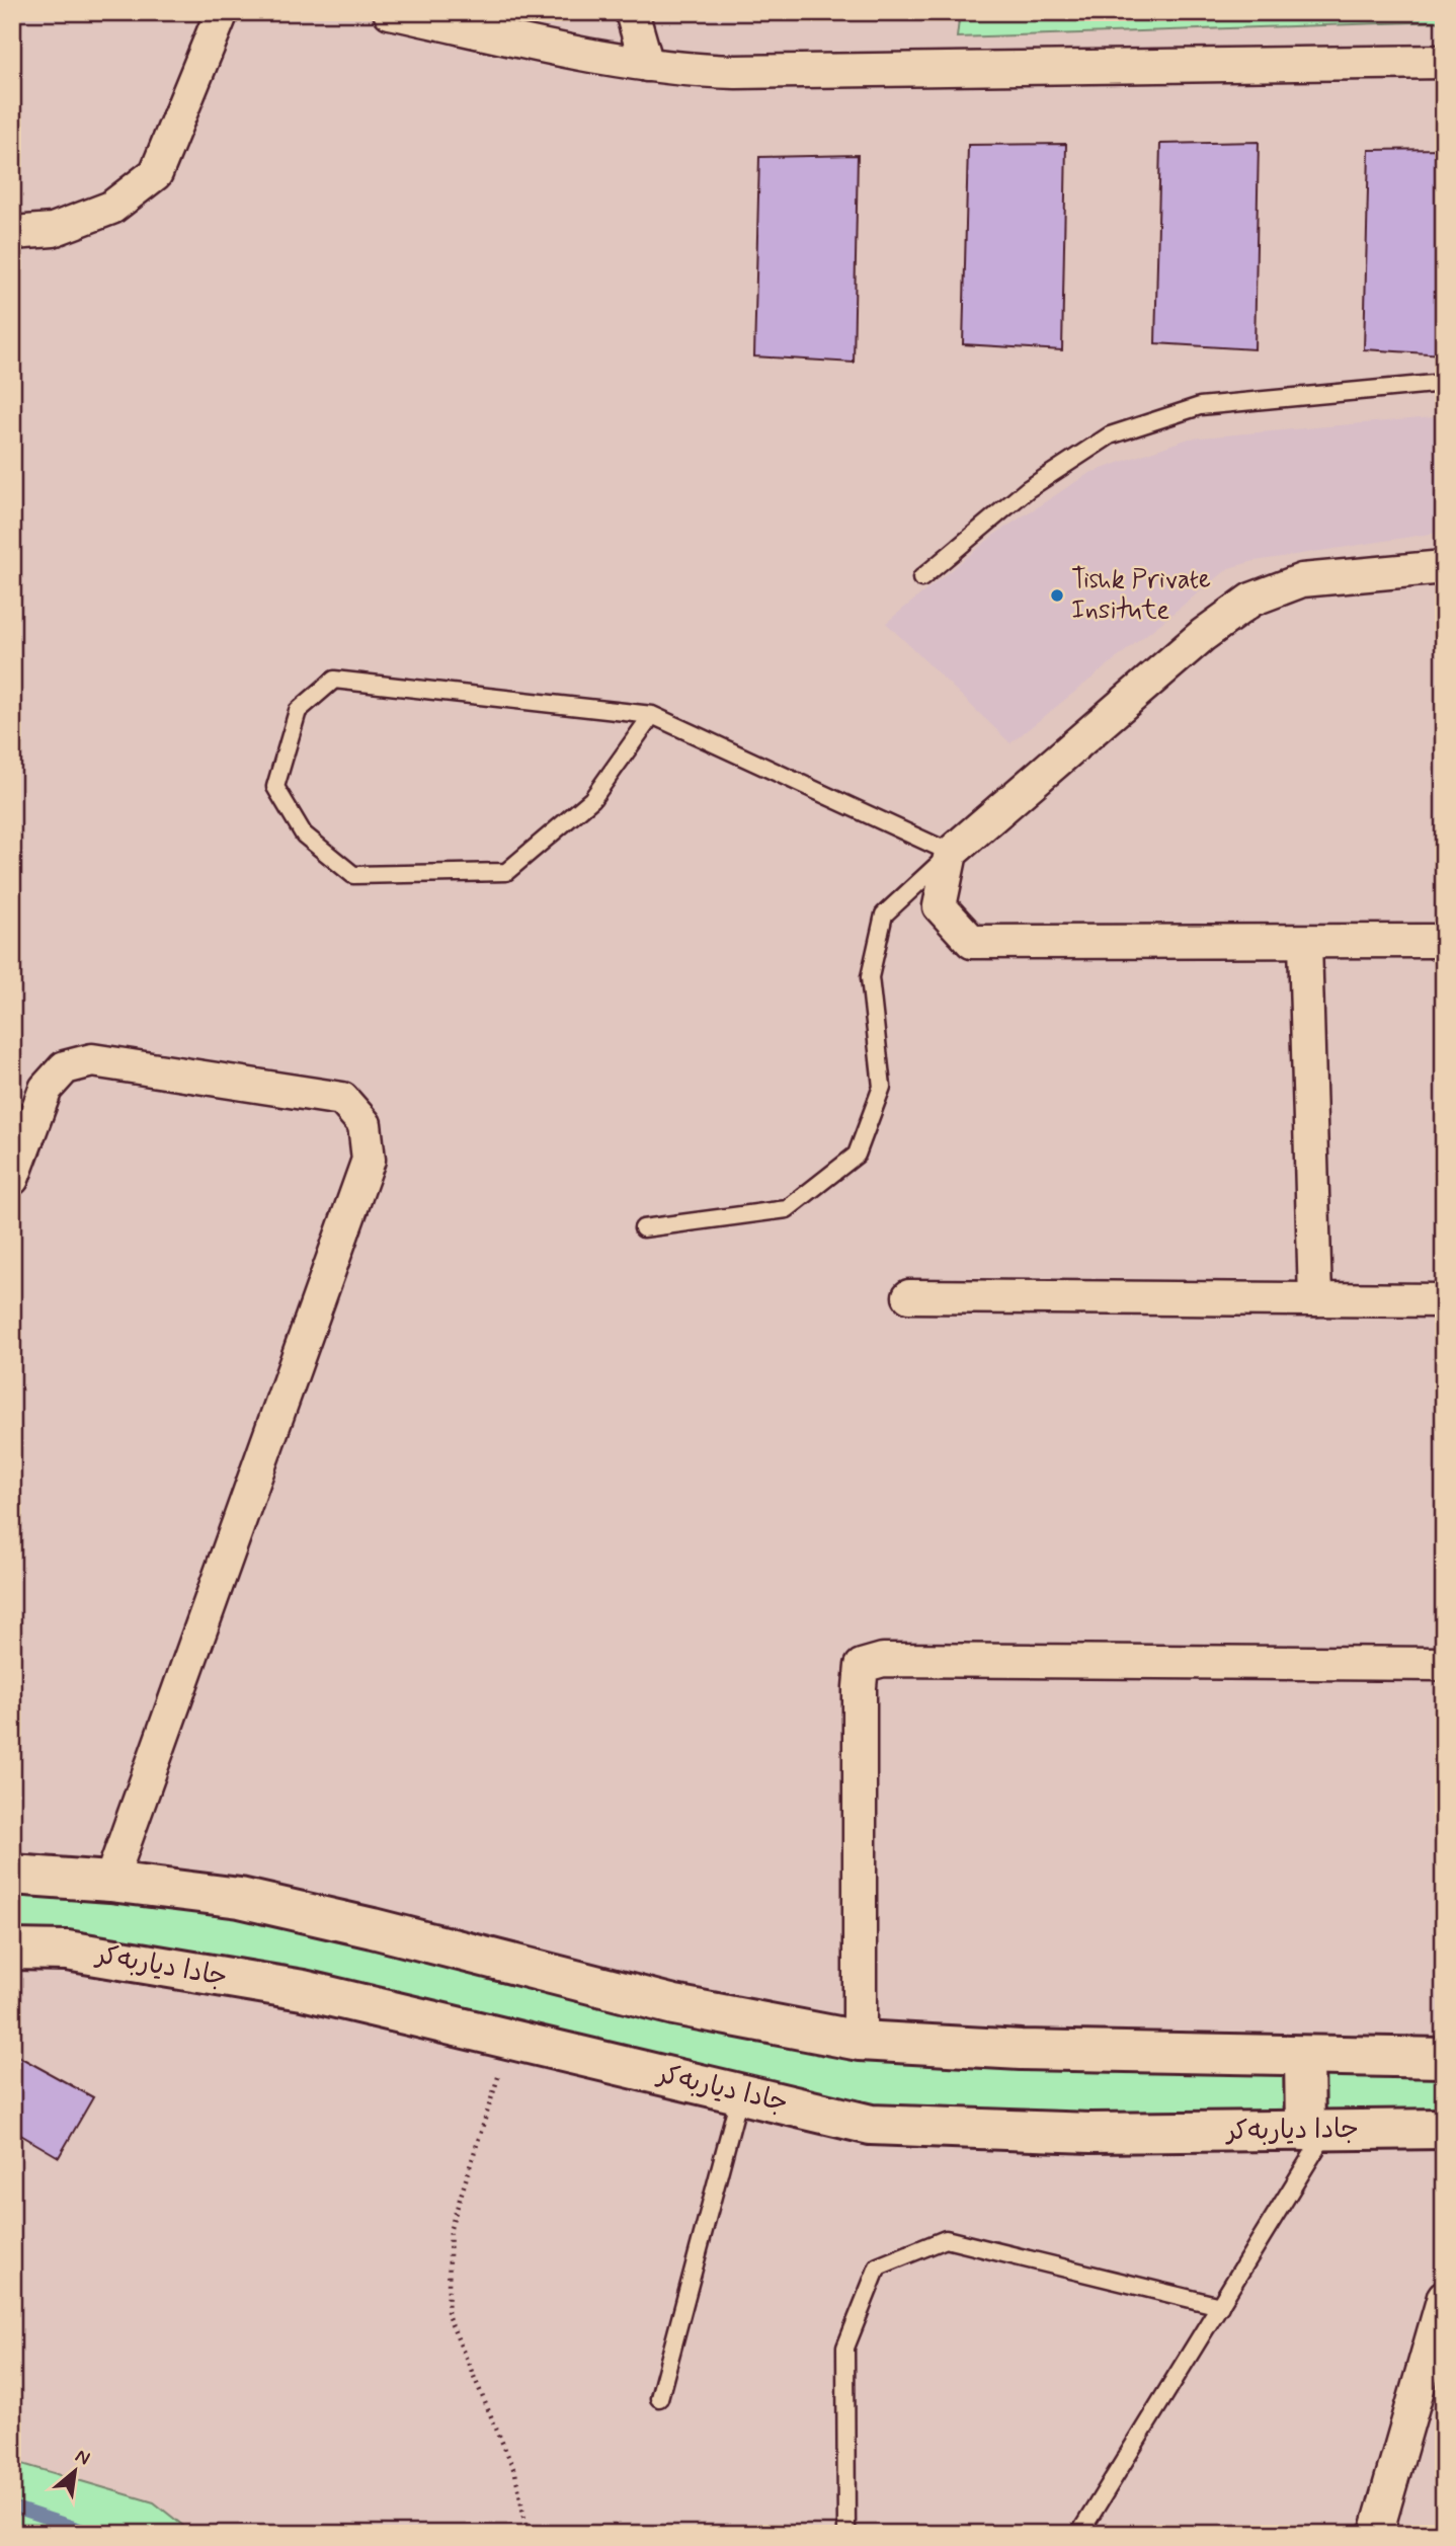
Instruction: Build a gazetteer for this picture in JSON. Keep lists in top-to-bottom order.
{
  "streets": {
    "main road": ["جادا دیاربه‌كر"]
  },
  "places": ["Tishk Private Insitute"],
  "north": "top right"
}
